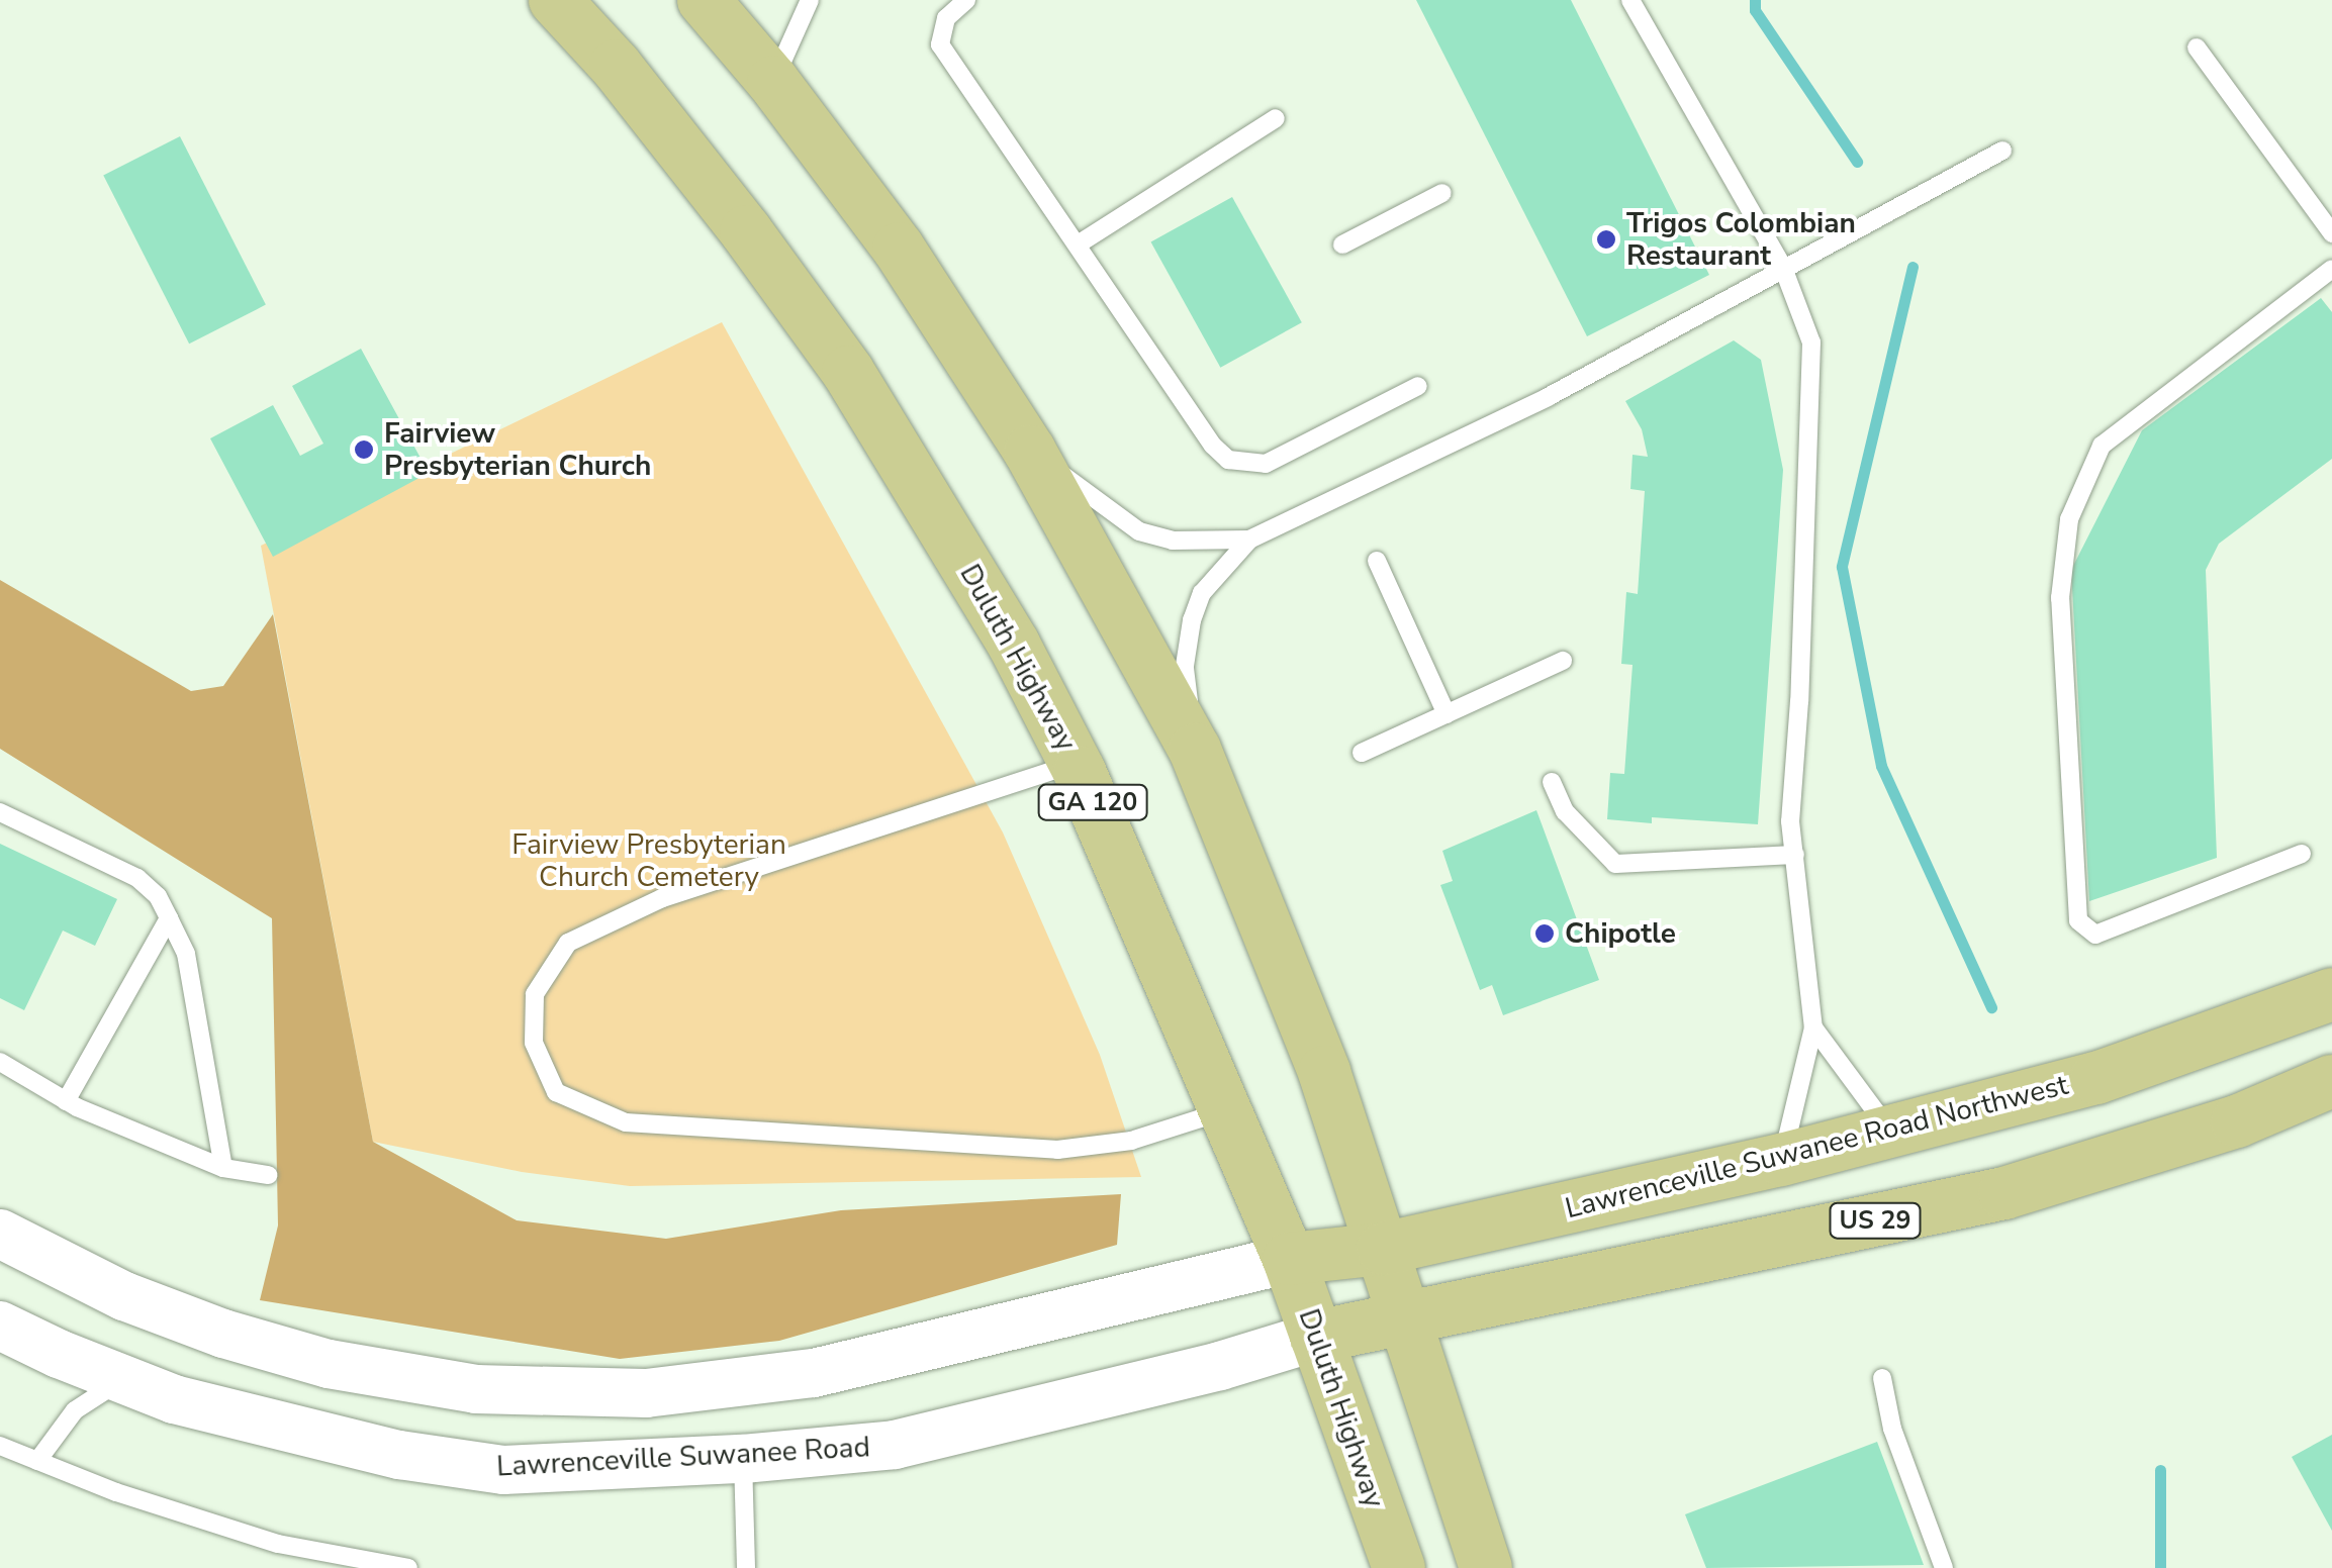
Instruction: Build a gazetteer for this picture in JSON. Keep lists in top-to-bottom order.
{
  "streets": {
    "main road": [
      "Duluth Highway",
      "GA 120",
      "Lawrenceville Suwanee Road Northwest",
      "US 29",
      "Lawrenceville Suwanee Road"
    ]
  },
  "crossings": [
    ["Duluth Highway", "Lawrenceville Suwanee Road Northwest"],
    ["Duluth Highway", "US 29"],
    ["Duluth Highway", "Lawrenceville Suwanee Road"],
    ["US 29", "Lawrenceville Suwanee Road"]
  ],
  "parks": ["Fairview Presbyterian Church Cemetery"],
  "places": ["Trigos Colombian Restaurant", "Fairview Presbyterian Church", "Chipotle"]
}
